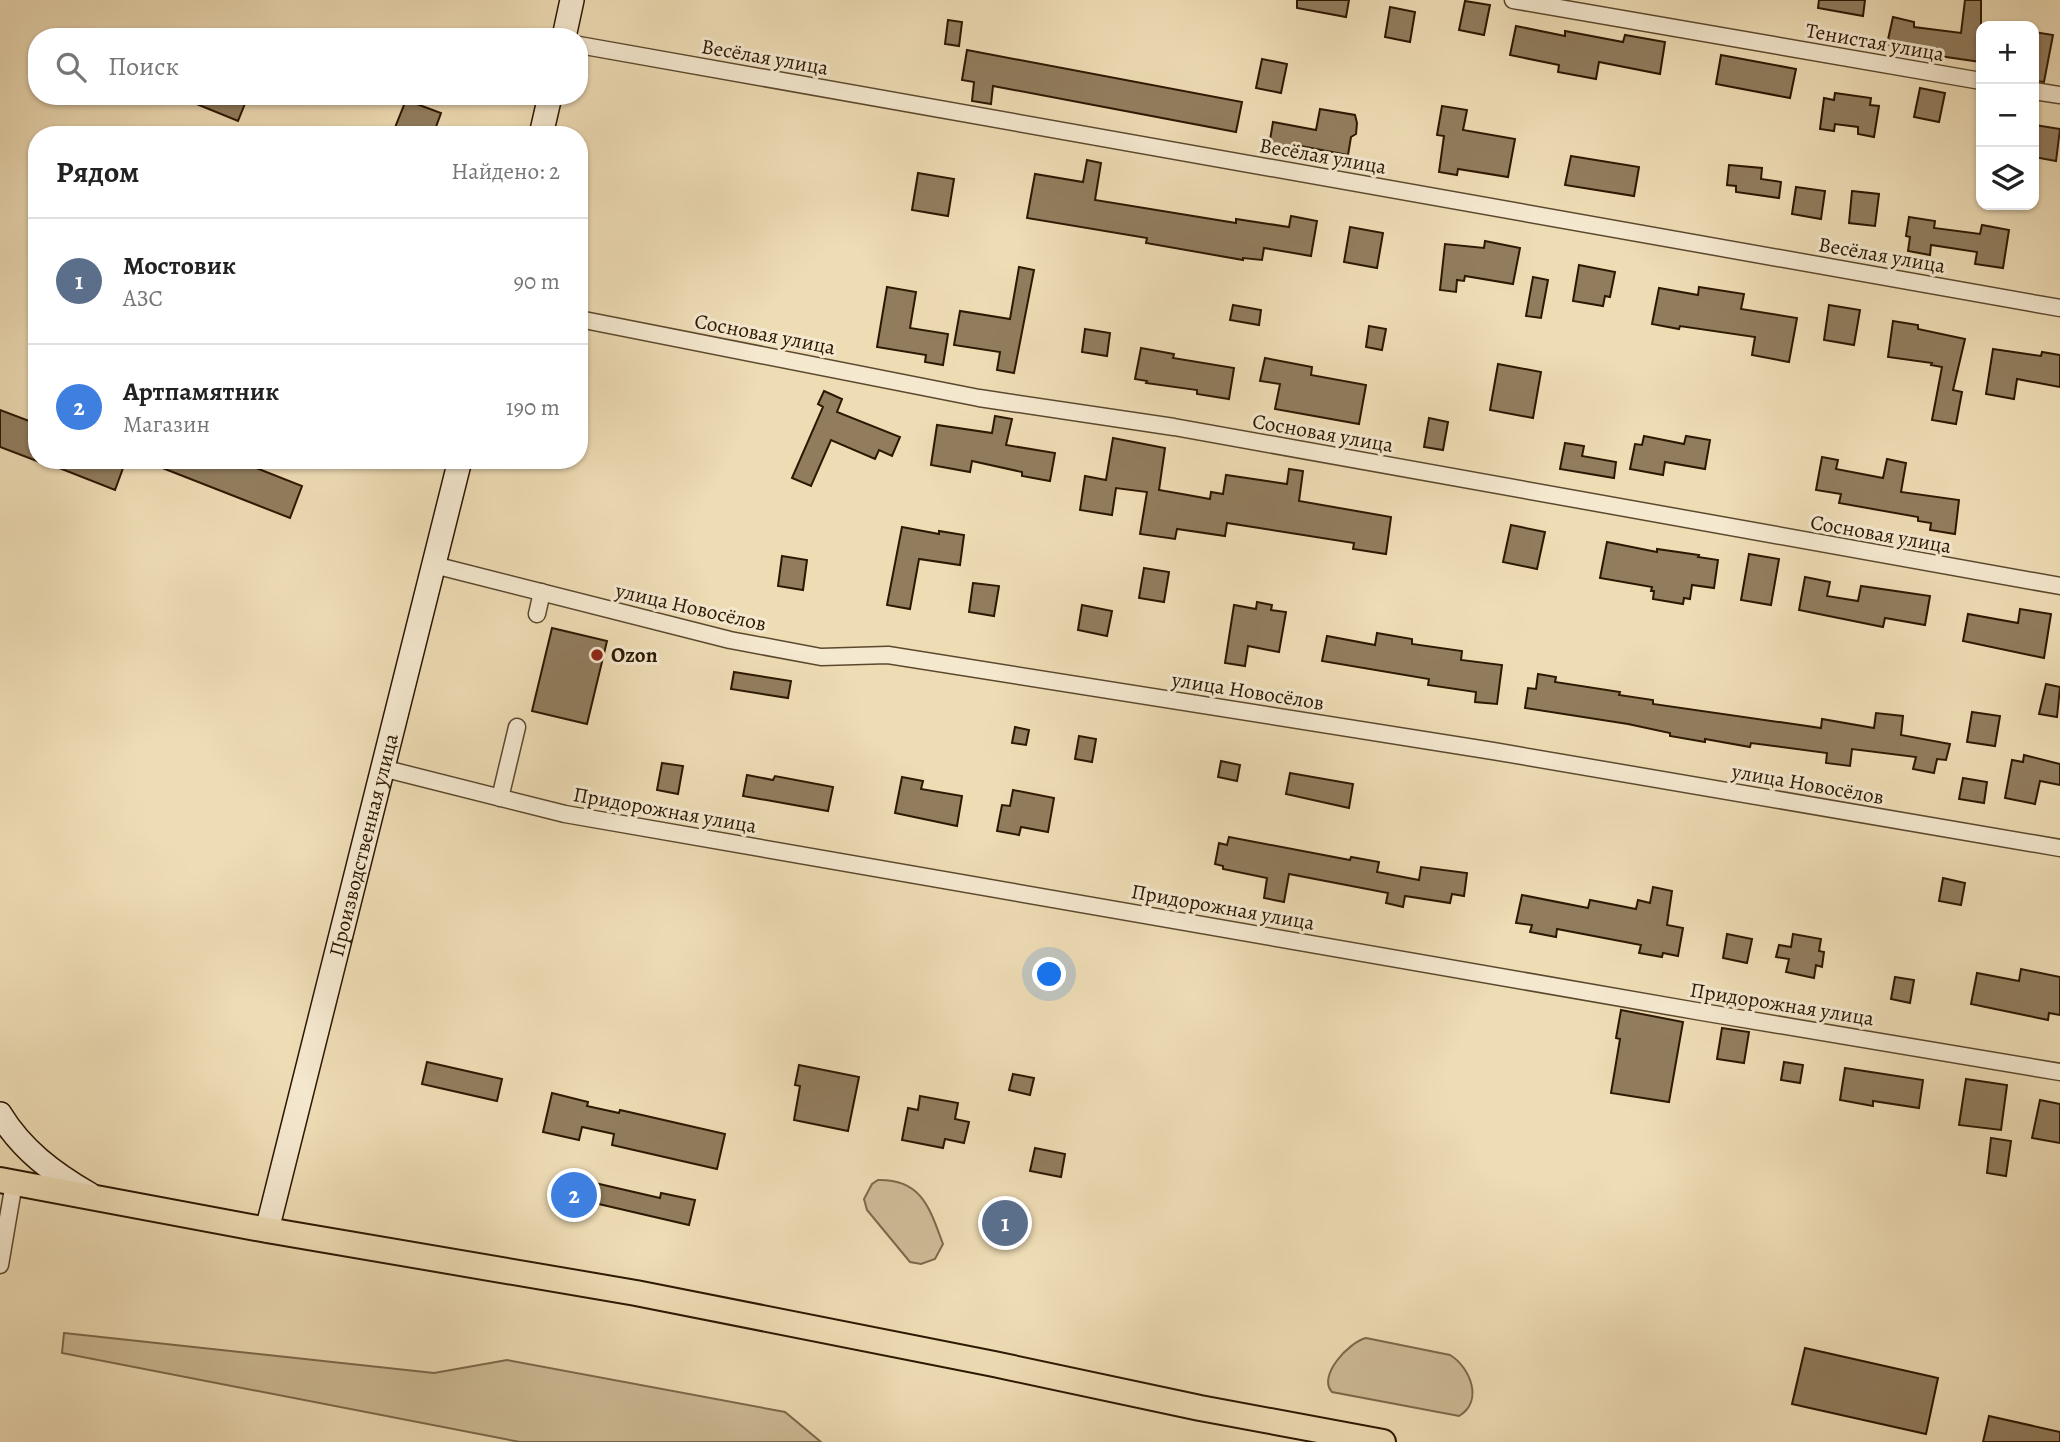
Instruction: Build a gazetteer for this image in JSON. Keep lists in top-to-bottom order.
{
  "streets": {
    "street": [
      "Тенистая улица",
      "Весёлая улица",
      "Сосновая улица",
      "улица Новосёлов",
      "Придорожная улица",
      "Производственная улица"
    ]
  },
  "crossings": [
    ["улица Новосёлов", "Производственная улица"],
    ["Придорожная улица", "Производственная улица"]
  ],
  "places": ["Ozon"],
  "page": {
    "map_buttons": ["+", "−"],
    "search": "Поиск",
    "heading": ["Рядом", "Найдено: 2"],
    "list": [
      {
        "mark": "1",
        "name": "Мостовик",
        "note": "АЗС",
        "value": "90 m"
      },
      {
        "mark": "2",
        "name": "Артпамятник",
        "note": "Магазин",
        "value": "190 m"
      }
    ],
    "pins": ["2", "1"]
  }
}
